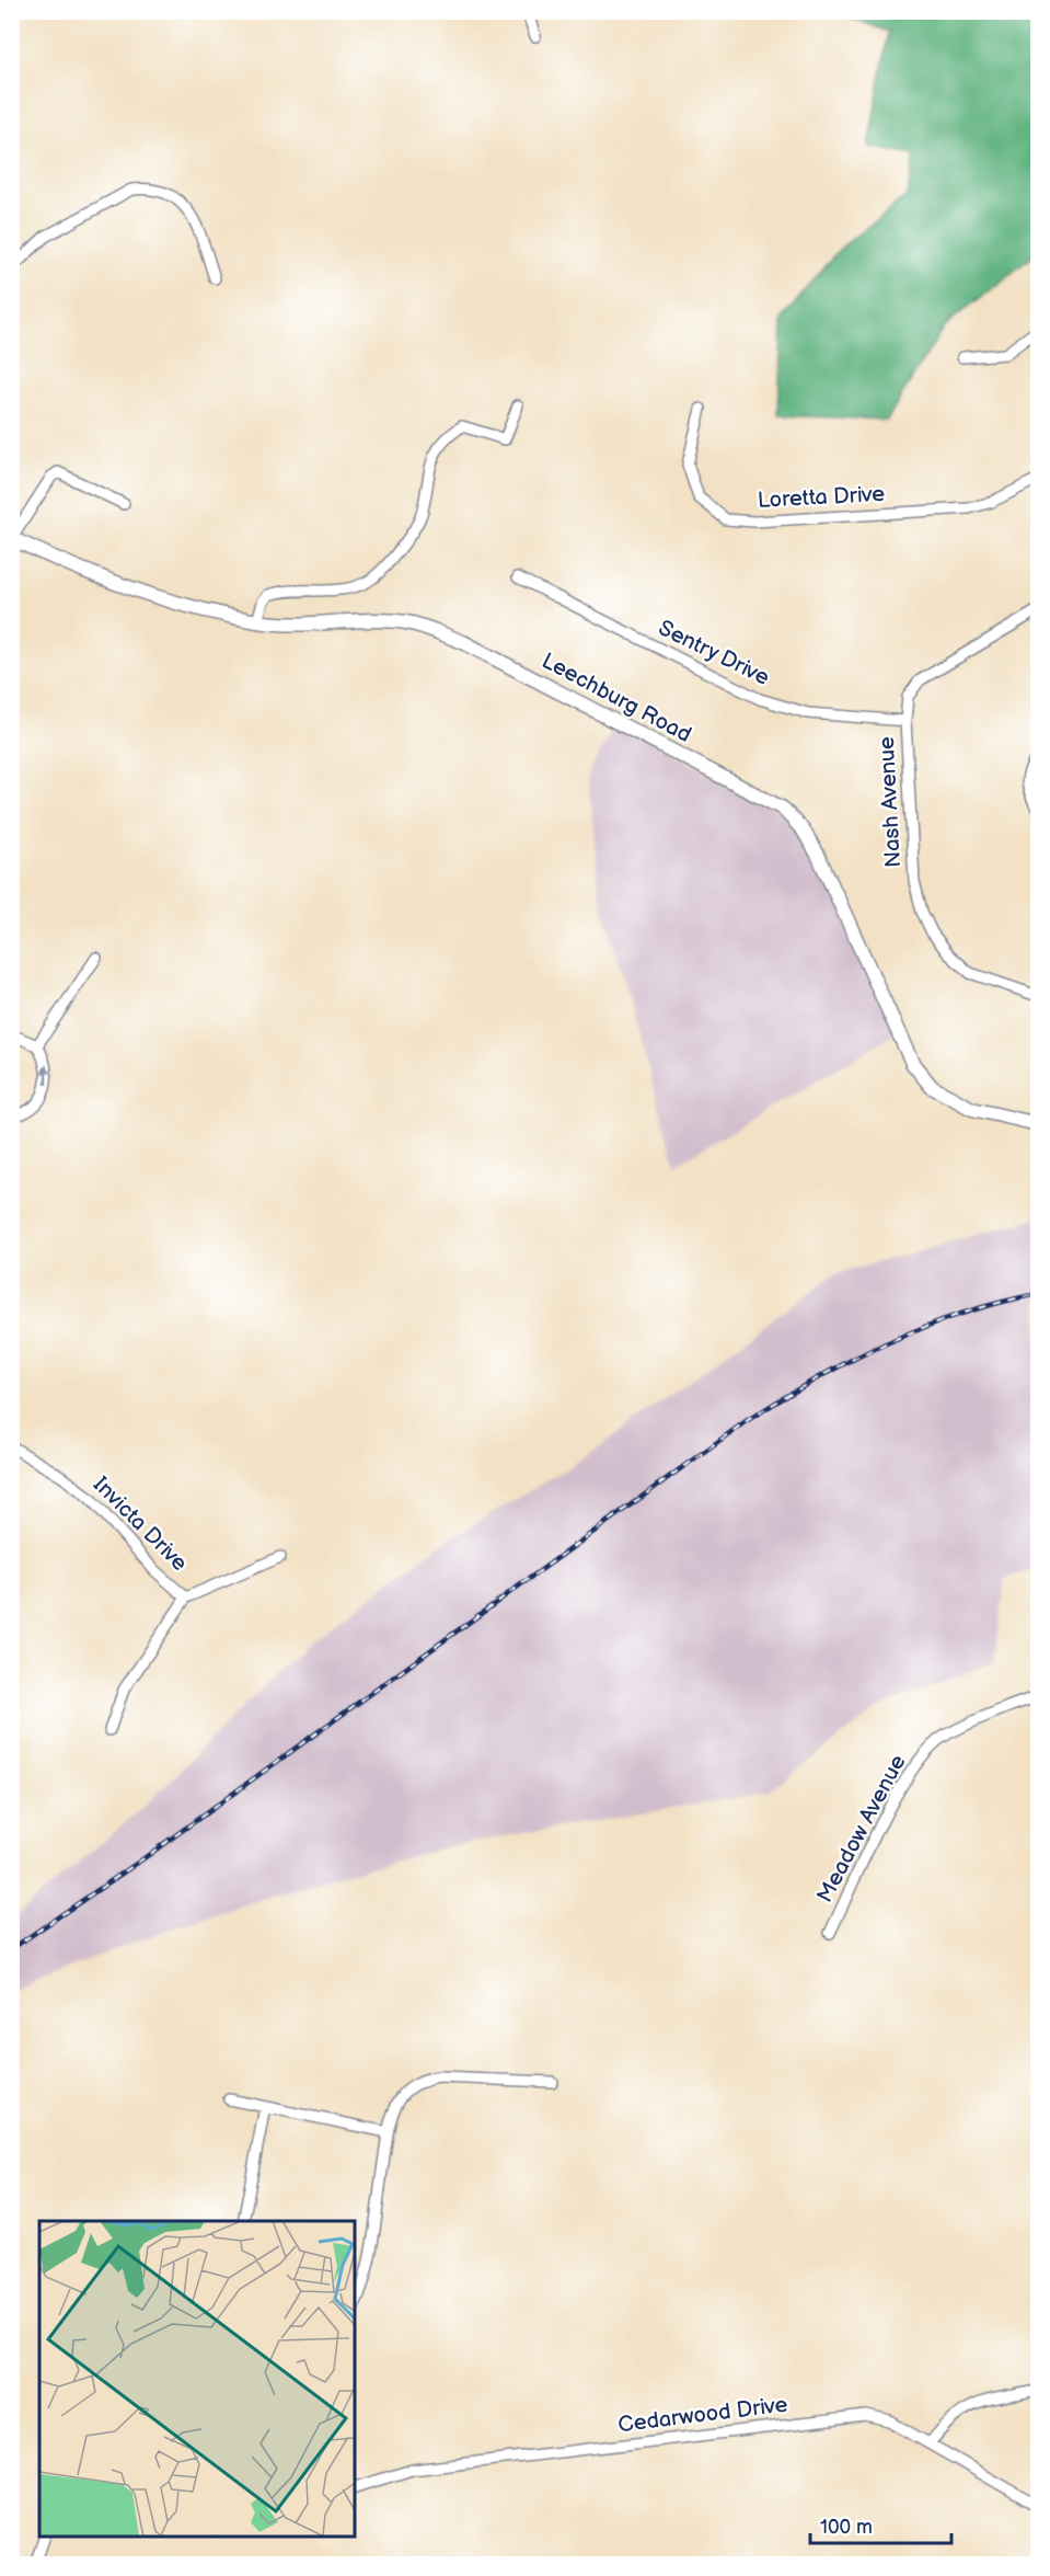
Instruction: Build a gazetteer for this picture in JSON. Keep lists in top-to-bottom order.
{
  "streets": {
    "street": [
      "Loretta Drive",
      "Sentry Drive",
      "Leechburg Road",
      "Nash Avenue",
      "Invicta Drive",
      "Meadow Avenue",
      "Cedarwood Drive"
    ]
  },
  "crossings": [
    ["Sentry Drive", "Nash Avenue"]
  ],
  "scale_bar": "100 m"
}
